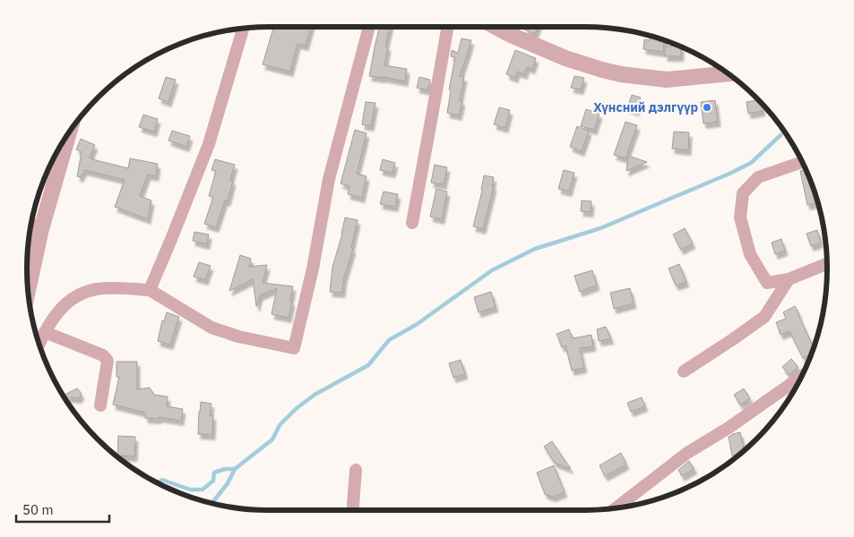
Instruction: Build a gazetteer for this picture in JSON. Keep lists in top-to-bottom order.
{
  "places": ["Хүнсний дэлгүүр"],
  "scale_bar": "50 m"
}
